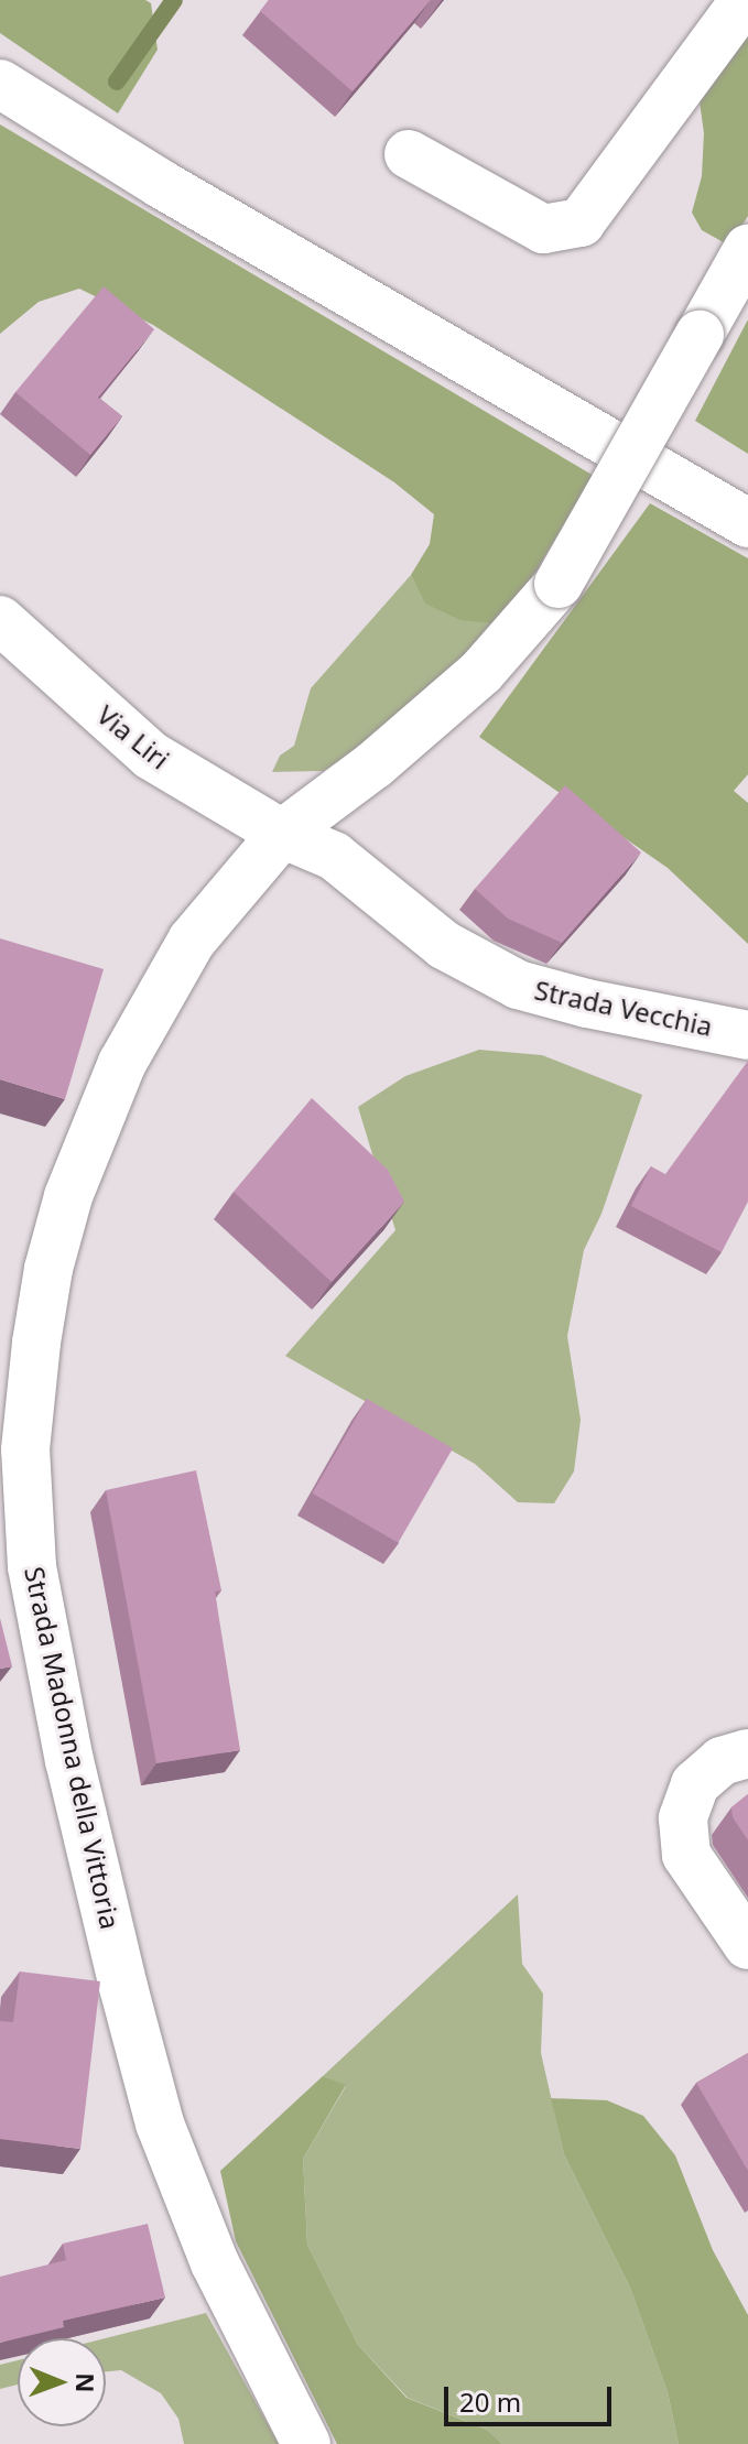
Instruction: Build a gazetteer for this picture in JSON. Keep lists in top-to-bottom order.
{
  "streets": {
    "main road": ["Via Liri", "Strada Vecchia", "Strada Madonna della Vittoria"]
  },
  "crossings": [
    ["Via Liri", "Strada Vecchia"],
    ["Via Liri", "Strada Madonna della Vittoria"],
    ["Strada Vecchia", "Strada Madonna della Vittoria"]
  ],
  "scale_bar": "20 m",
  "north": "right"
}
